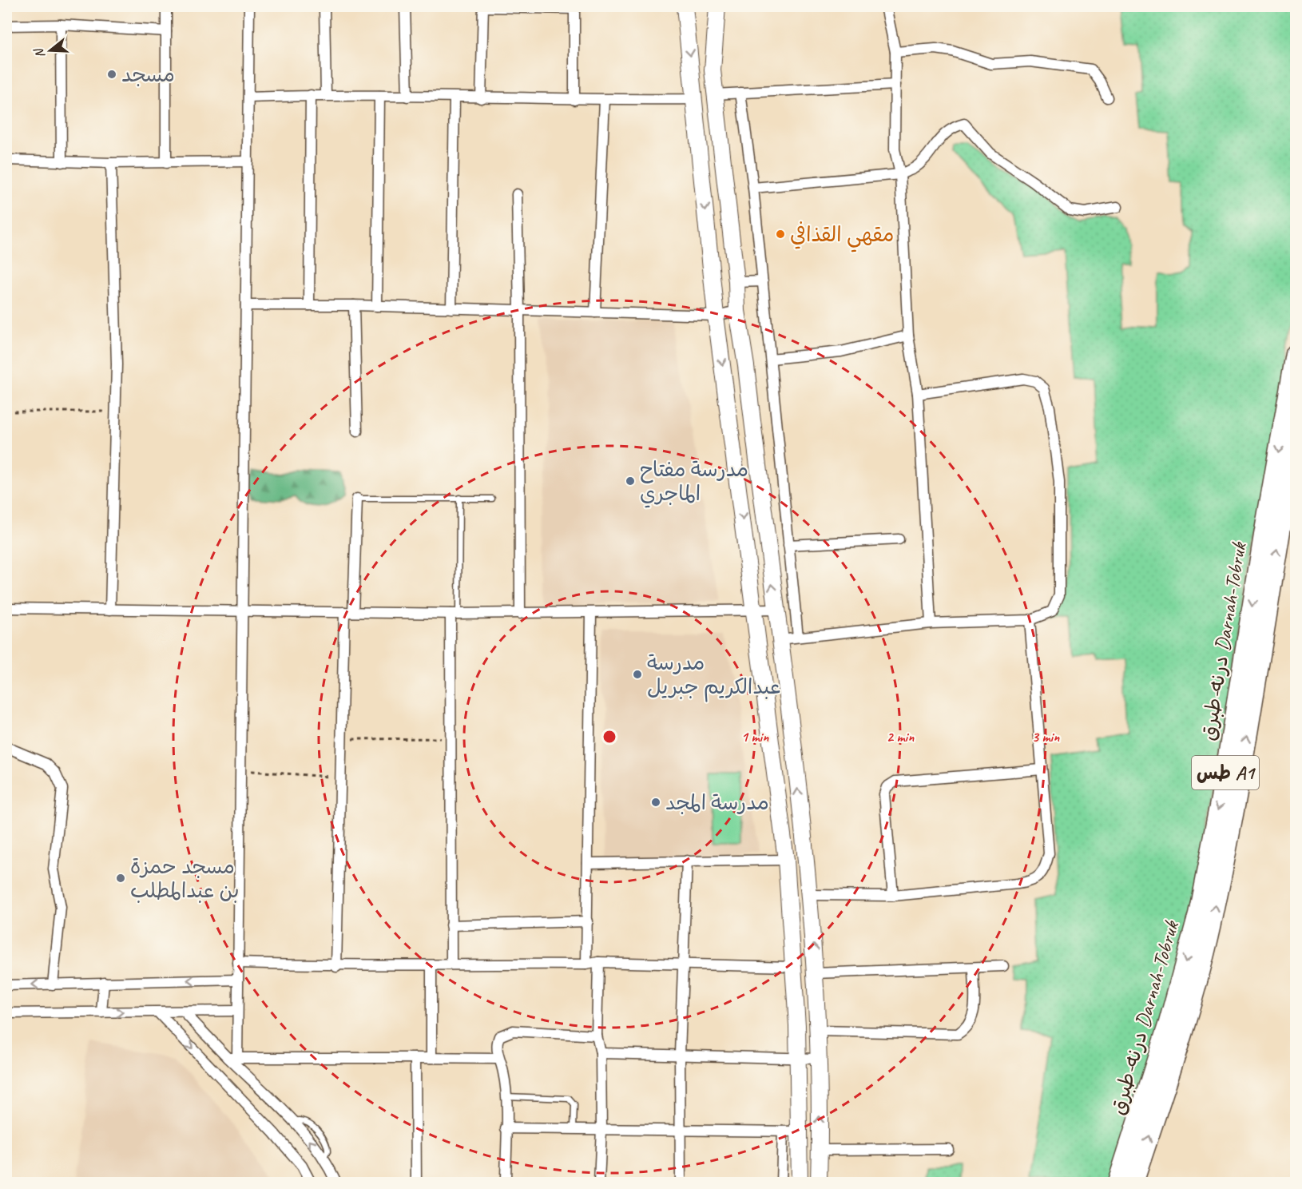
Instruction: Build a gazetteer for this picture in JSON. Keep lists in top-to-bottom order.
{
  "streets": {
    "highway": ["درنه-طبرق Darnah-Tobruk", "طس A1"]
  },
  "places": [
    "مسجد",
    "مقهي القذافي",
    "مدرسة مفتاح الماجري",
    "مدرسة عبدالكريم جبريل",
    "مدرسة المجد",
    "مسجد حمزة بن عبدالمطلب"
  ],
  "north": "left",
  "rings": ["1 min", "2 min", "3 min"]
}
